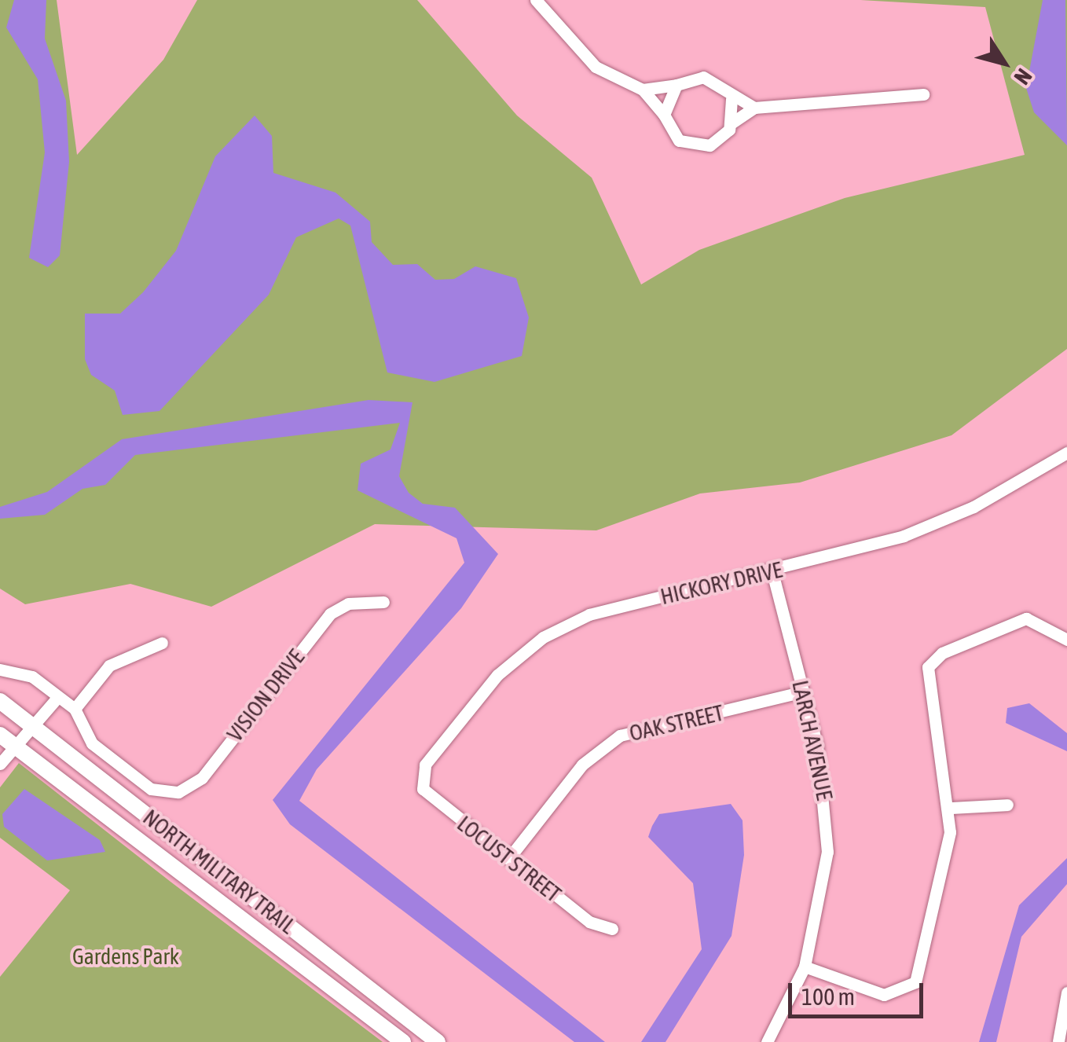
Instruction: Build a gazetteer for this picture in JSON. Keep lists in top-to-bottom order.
{
  "streets": {
    "main road": ["NORTH MILITARY TRAIL"],
    "street": [
      "HICKORY DRIVE",
      "VISION DRIVE",
      "OAK STREET",
      "LARCH AVENUE",
      "LOCUST STREET"
    ]
  },
  "crossings": [
    ["HICKORY DRIVE", "LARCH AVENUE"],
    ["HICKORY DRIVE", "LOCUST STREET"],
    ["OAK STREET", "LARCH AVENUE"],
    ["OAK STREET", "LOCUST STREET"]
  ],
  "parks": ["Gardens Park"],
  "scale_bar": "100 m",
  "north": "bottom right"
}
